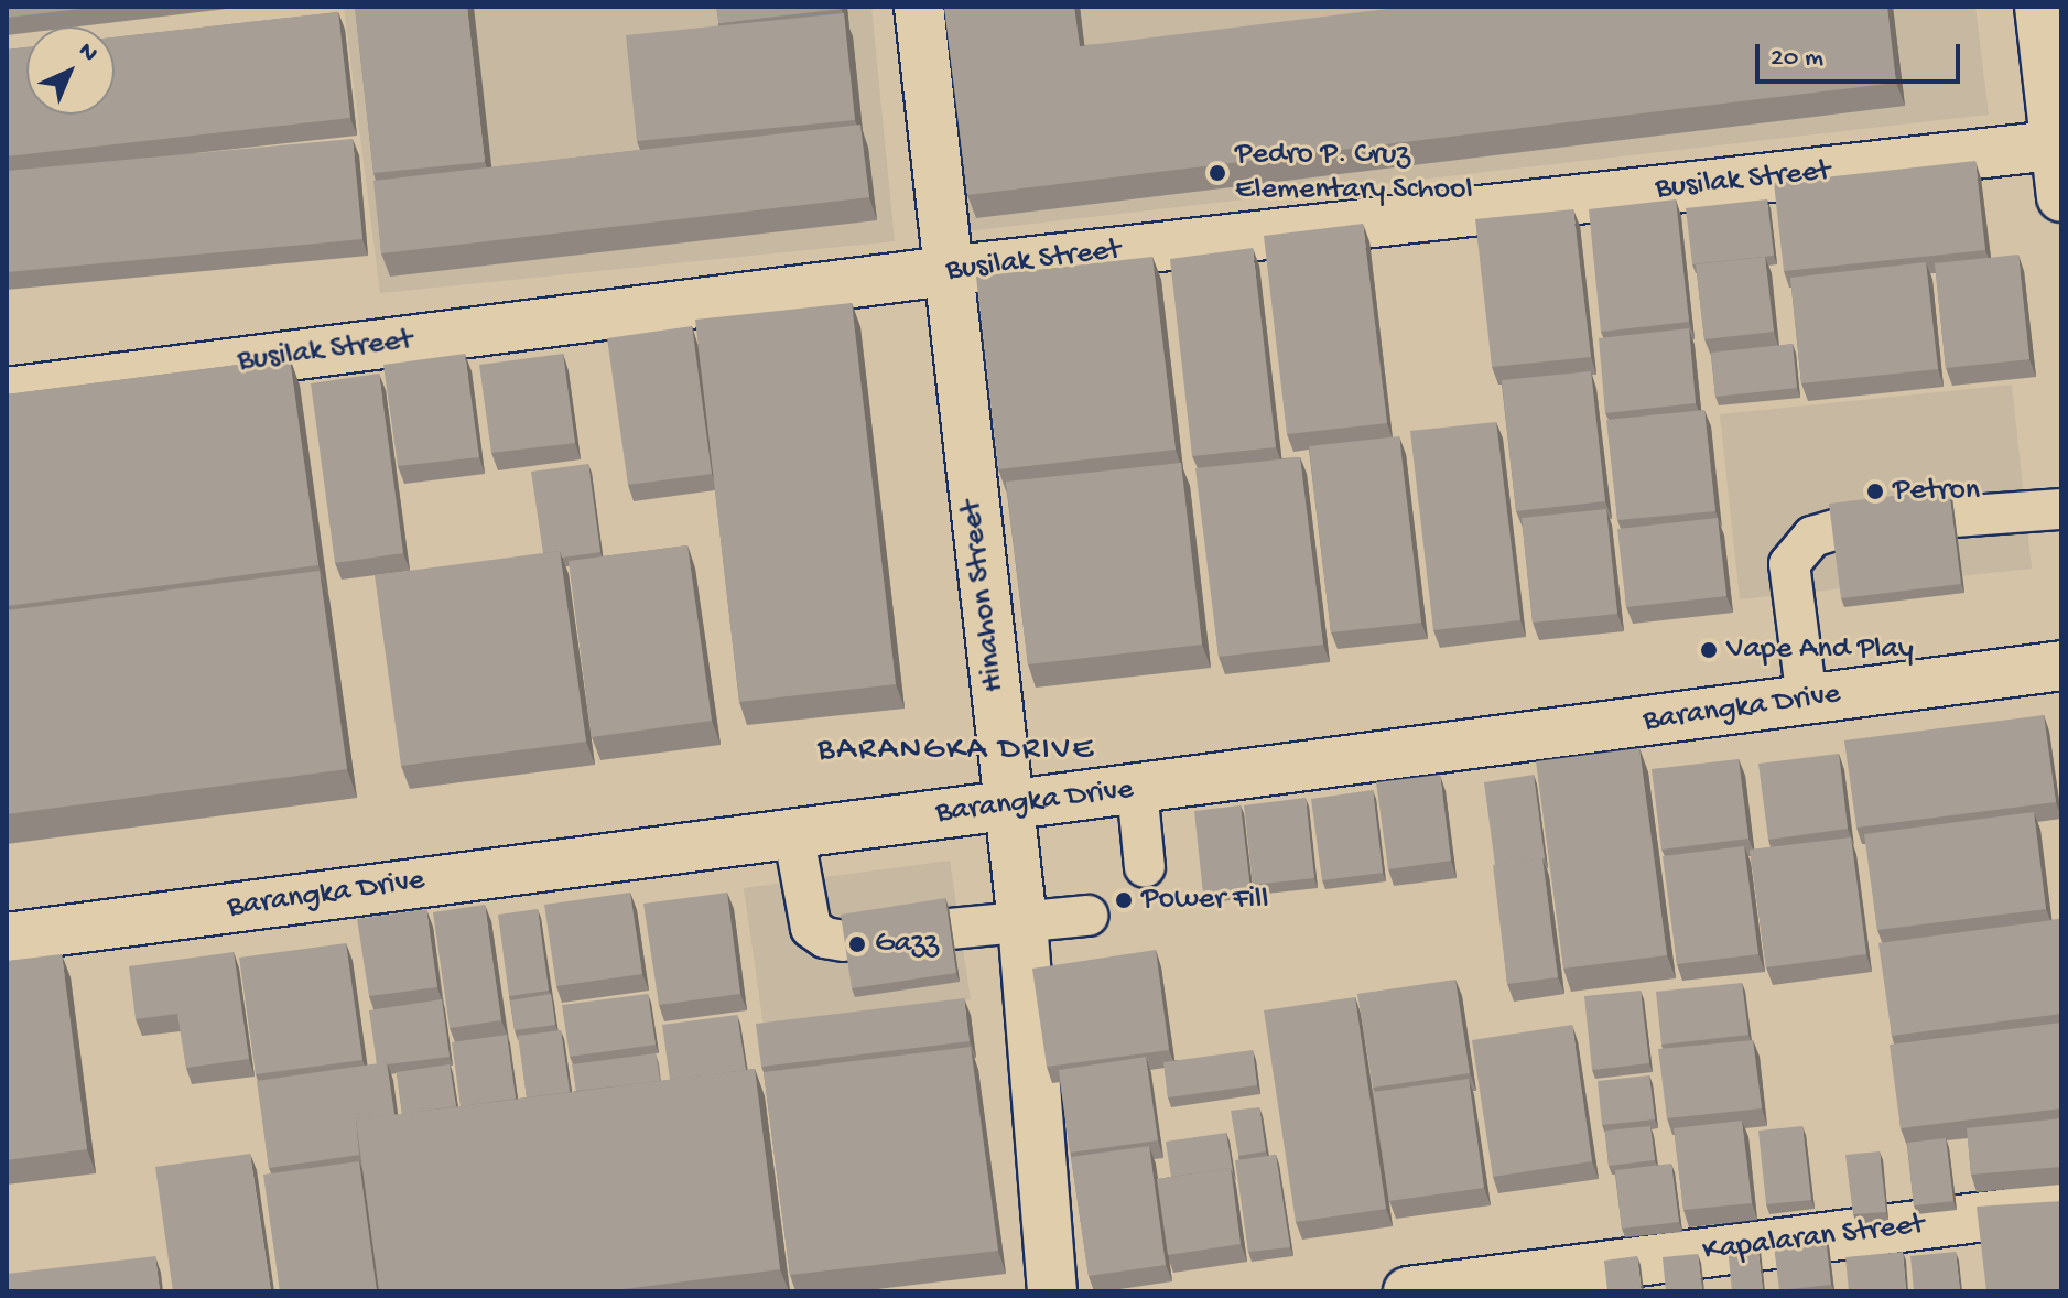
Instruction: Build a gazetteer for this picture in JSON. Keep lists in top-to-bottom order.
{
  "streets": {
    "street": [
      "Busilak Street",
      "Hinahon Street",
      "Barangka Drive",
      "Kapalaran Street"
    ]
  },
  "crossings": [
    ["Busilak Street", "Hinahon Street"],
    ["Hinahon Street", "Barangka Drive"]
  ],
  "districts": ["BARANGKA DRIVE"],
  "places": [
    "Pedro P. Cruz Elementary School",
    "Petron",
    "Vape And Play",
    "Power Fill",
    "Gazz"
  ],
  "scale_bar": "20 m",
  "north": "top right"
}
